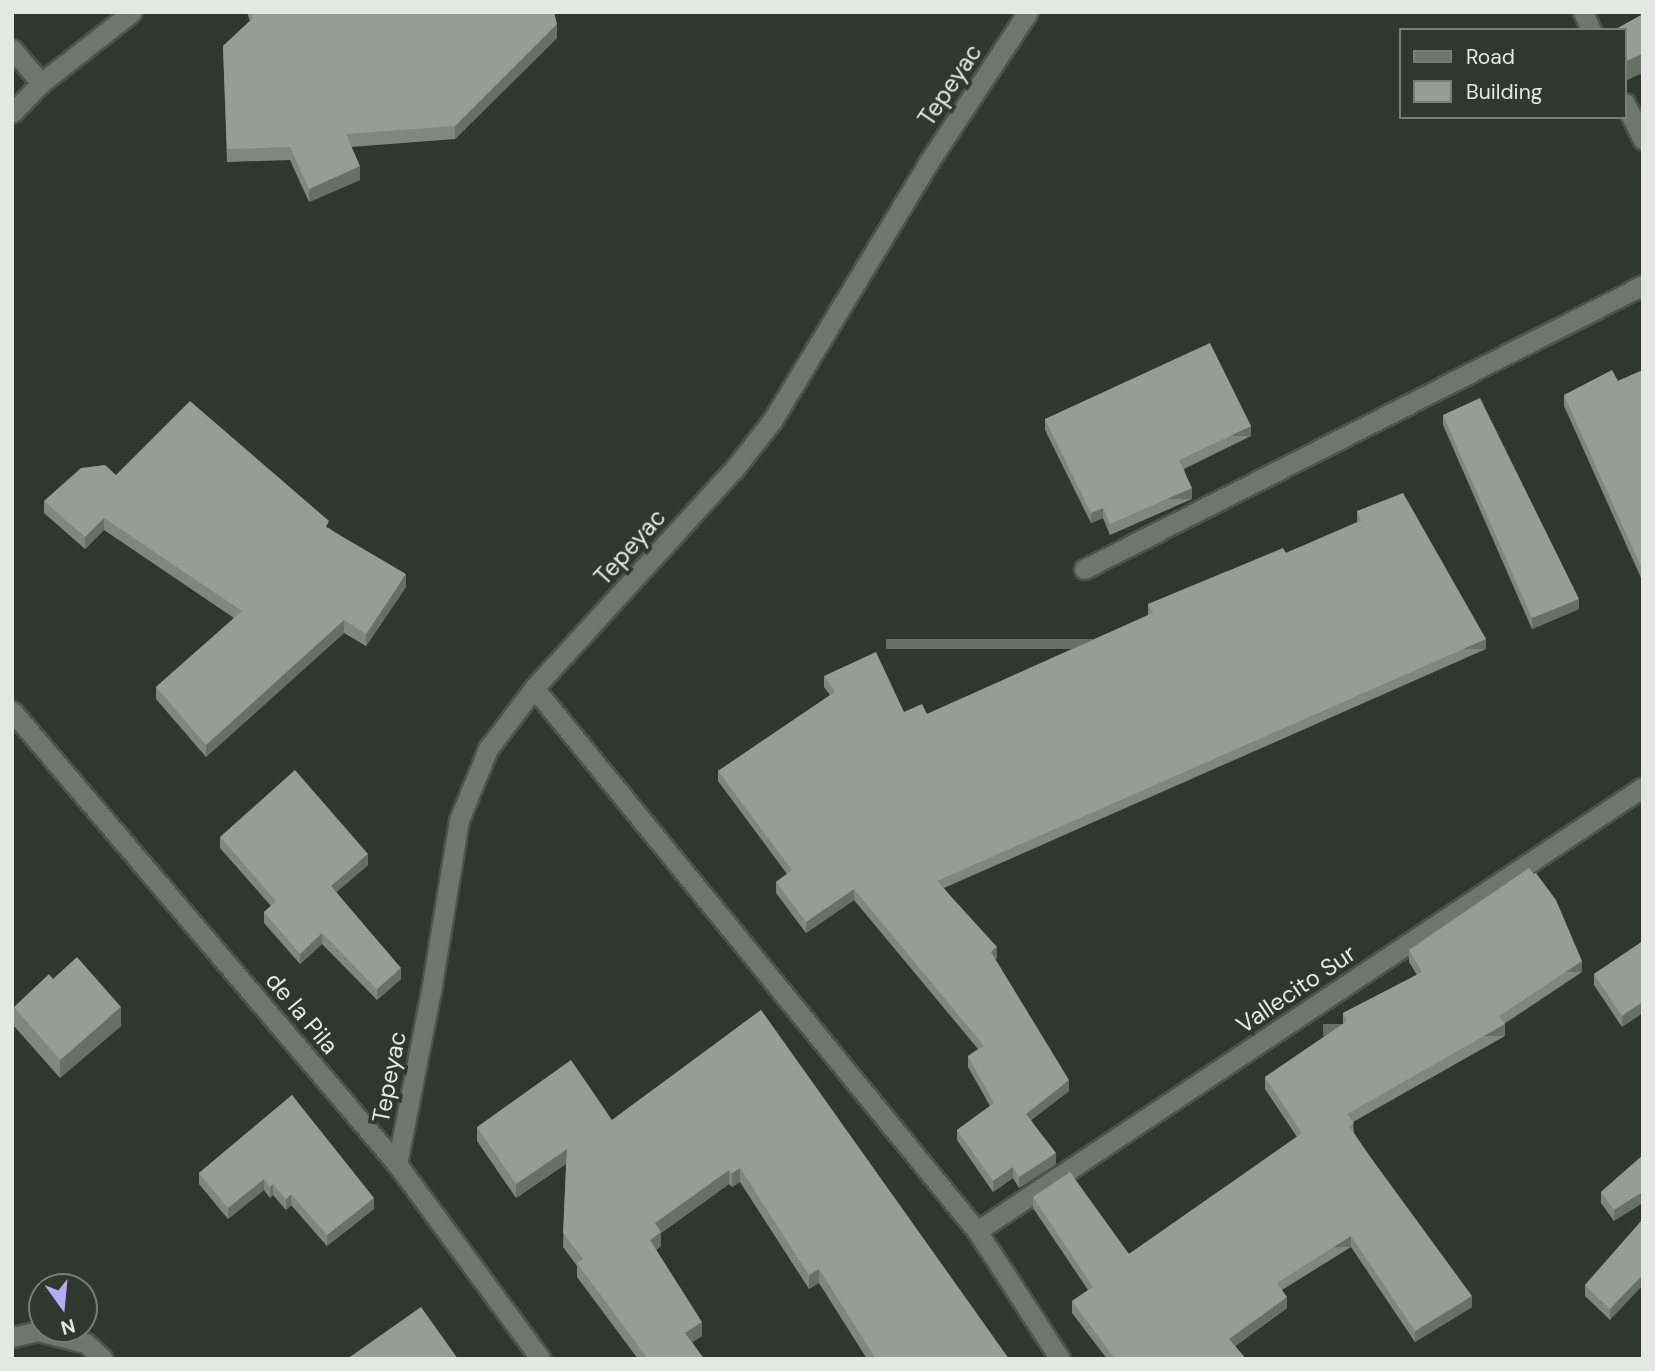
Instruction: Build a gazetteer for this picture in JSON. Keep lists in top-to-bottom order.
{
  "streets": {
    "street": ["Tepeyac", "Vallecito Sur", "de la Pila"]
  },
  "crossings": [
    ["Tepeyac", "de la Pila"]
  ],
  "legend": ["Road", "Building"],
  "north": "bottom"
}
